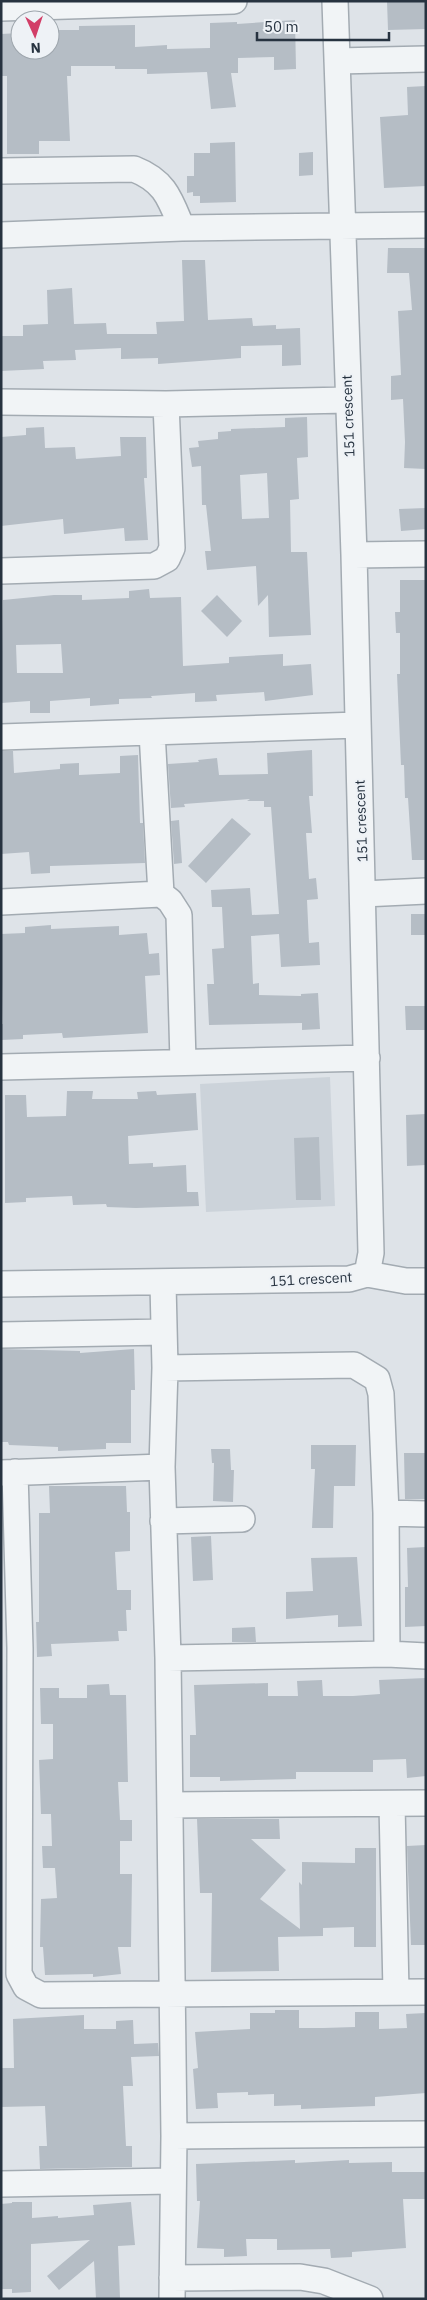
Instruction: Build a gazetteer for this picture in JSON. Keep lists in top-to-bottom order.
{
  "streets": {
    "street": ["151 crescent"]
  },
  "scale_bar": "50 m",
  "north": "bottom"
}
